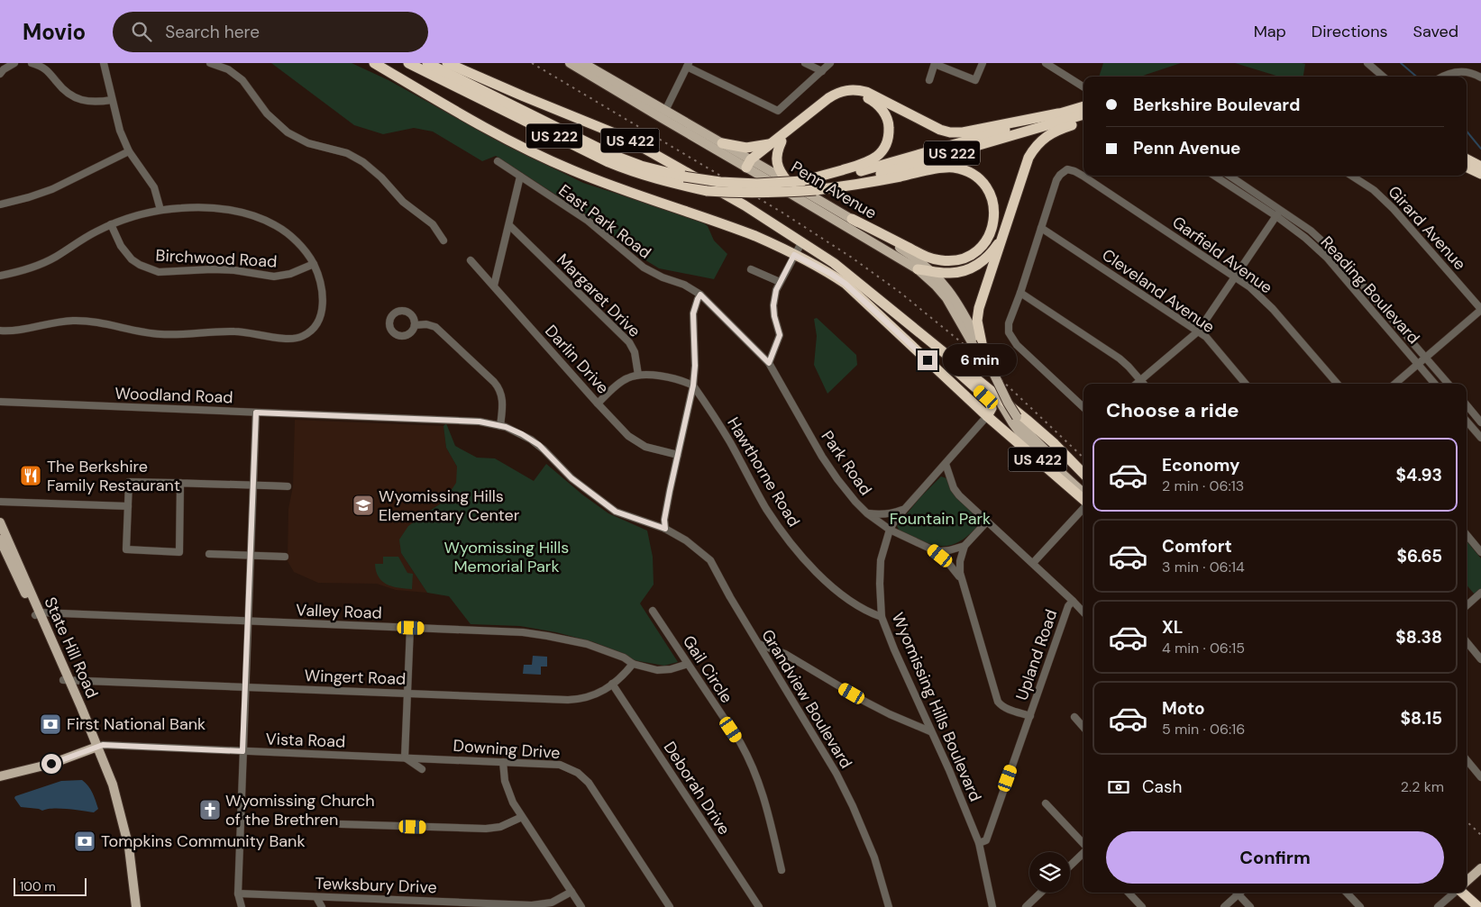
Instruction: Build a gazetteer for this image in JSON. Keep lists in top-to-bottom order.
{
  "streets": {
    "highway": ["US 222", "US 422"],
    "main road": ["Penn Avenue", "State Hill Road"],
    "street": [
      "East Park Road",
      "Girard Avenue",
      "Garfield Avenue",
      "Birchwood Road",
      "Reading Boulevard",
      "Cleveland Avenue",
      "Margaret Drive",
      "Darlin Drive",
      "Woodland Road",
      "Park Road",
      "Hawthorne Road",
      "Valley Road",
      "Upland Road",
      "Gail Circle",
      "Wingert Road",
      "Grandview Boulevard",
      "Wyomissing Hills Boulevard",
      "Vista Road",
      "Downing Drive",
      "Deborah Drive",
      "Tewksbury Drive"
    ]
  },
  "crossings": [
    ["US 422", "Wyomissing Hills Boulevard"],
    ["East Park Road", "Park Road"],
    ["Garfield Avenue", "Cleveland Avenue"],
    ["Woodland Road", "Grandview Boulevard"],
    ["Park Road", "Wyomissing Hills Boulevard"],
    ["Hawthorne Road", "Wyomissing Hills Boulevard"],
    ["Valley Road", "State Hill Road"],
    ["Valley Road", "Gail Circle"],
    ["Valley Road", "Wingert Road"],
    ["State Hill Road", "Wingert Road"],
    ["State Hill Road", "Vista Road"],
    ["Upland Road", "Wyomissing Hills Boulevard"],
    ["Wingert Road", "Deborah Drive"],
    ["Vista Road", "Downing Drive"]
  ],
  "parks": ["Fountain Park", "Wyomissing Hills Memorial Park"],
  "places": {
    "restaurant": ["The Berkshire Family Restaurant"],
    "school or university": ["Wyomissing Hills Elementary Center"],
    "bank": ["First National Bank", "Tompkins Community Bank"],
    "church": ["Wyomissing Church of the Brethren"]
  },
  "scale_bar": "100 m",
  "page": {
    "header": "Movio",
    "search": "Search here",
    "nav": ["Map", "Directions", "Saved"],
    "banner": ["Berkshire Boulevard", "Penn Avenue"],
    "bubble": "6 min",
    "heading": "Choose a ride",
    "list": [
      {
        "name": "Economy",
        "note": "2 min · 06:13",
        "value": "$4.93"
      },
      {
        "name": "Comfort",
        "note": "3 min · 06:14",
        "value": "$6.65"
      },
      {
        "name": "XL",
        "note": "4 min · 06:15",
        "value": "$8.38"
      },
      {
        "name": "Moto",
        "note": "5 min · 06:16",
        "value": "$8.15"
      }
    ],
    "pay": ["Cash", "2.2 km"],
    "buttons": "Confirm",
    "scale": "100 m"
  }
}
